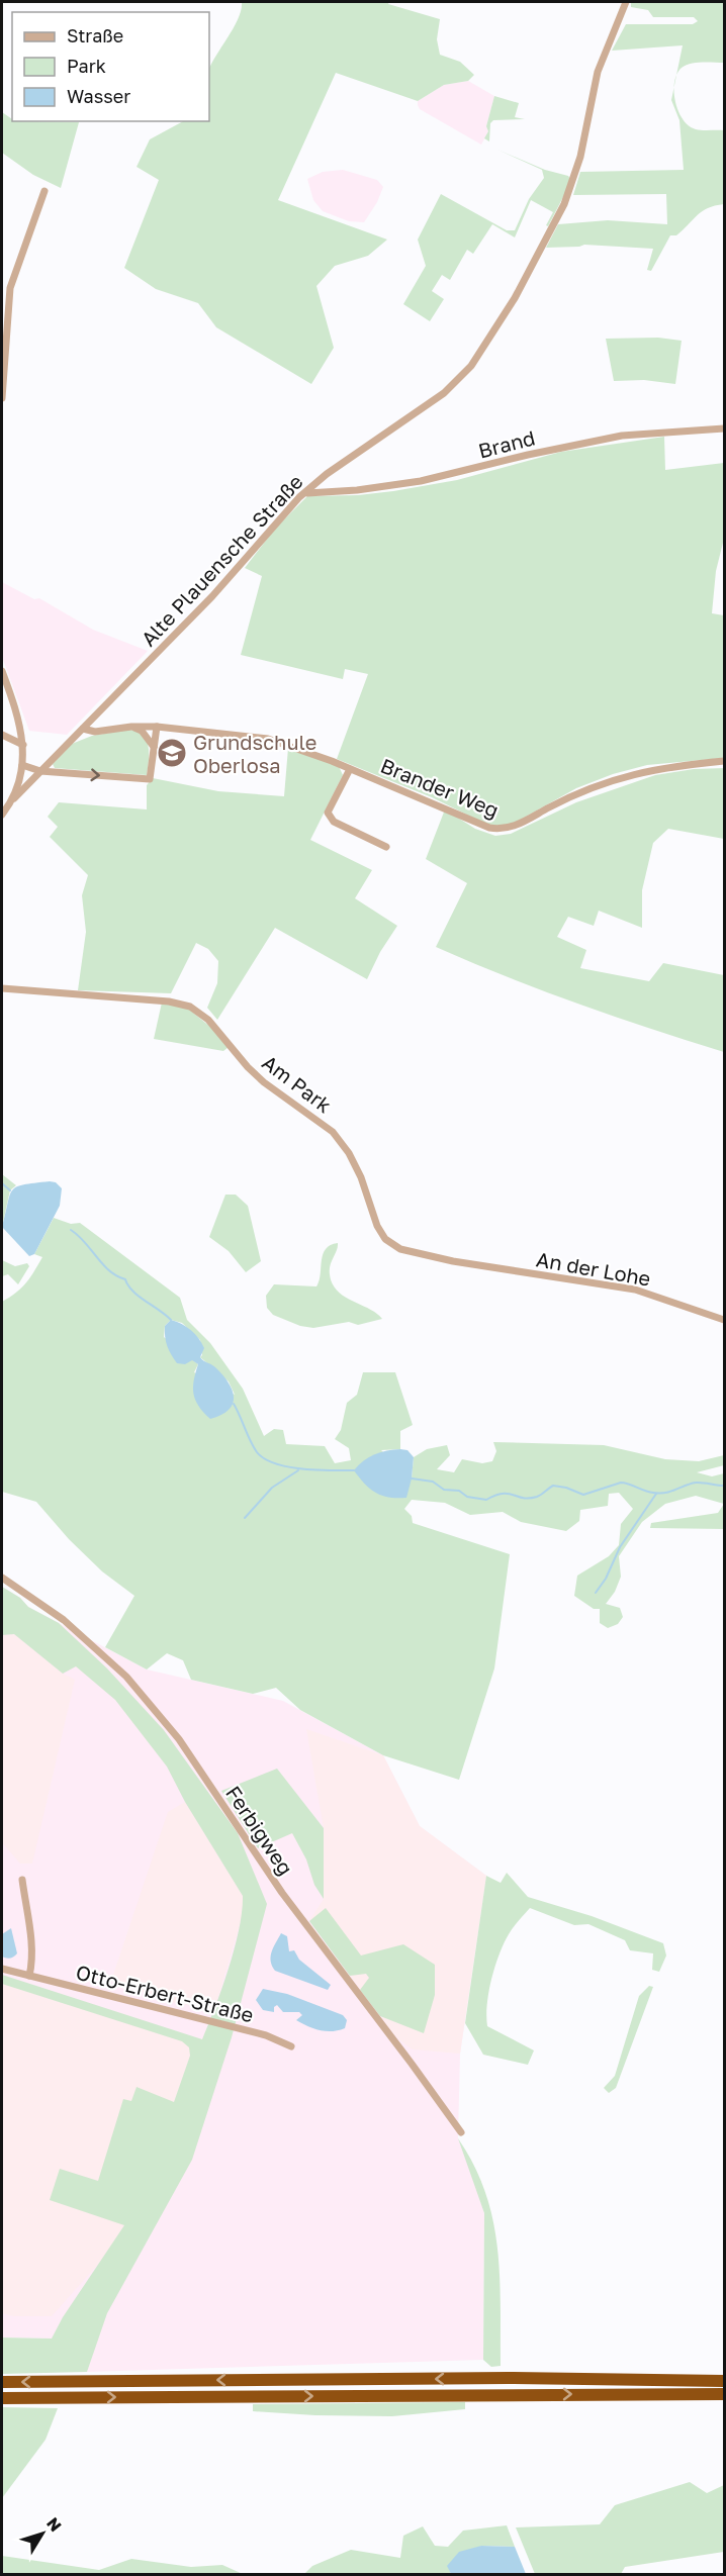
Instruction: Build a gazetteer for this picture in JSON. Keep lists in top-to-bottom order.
{
  "streets": {
    "street": [
      "Brand",
      "Alte Plauensche Straße",
      "Brander Weg",
      "Am Park",
      "An der Lohe",
      "Ferbigweg",
      "Otto-Erbert-Straße"
    ]
  },
  "crossings": [
    ["Brand", "Alte Plauensche Straße"],
    ["Alte Plauensche Straße", "Brander Weg"],
    ["Am Park", "An der Lohe"]
  ],
  "places": {
    "school or university": ["Grundschule Oberlosa"]
  },
  "legend": ["Straße", "Park", "Wasser"],
  "north": "top right"
}
